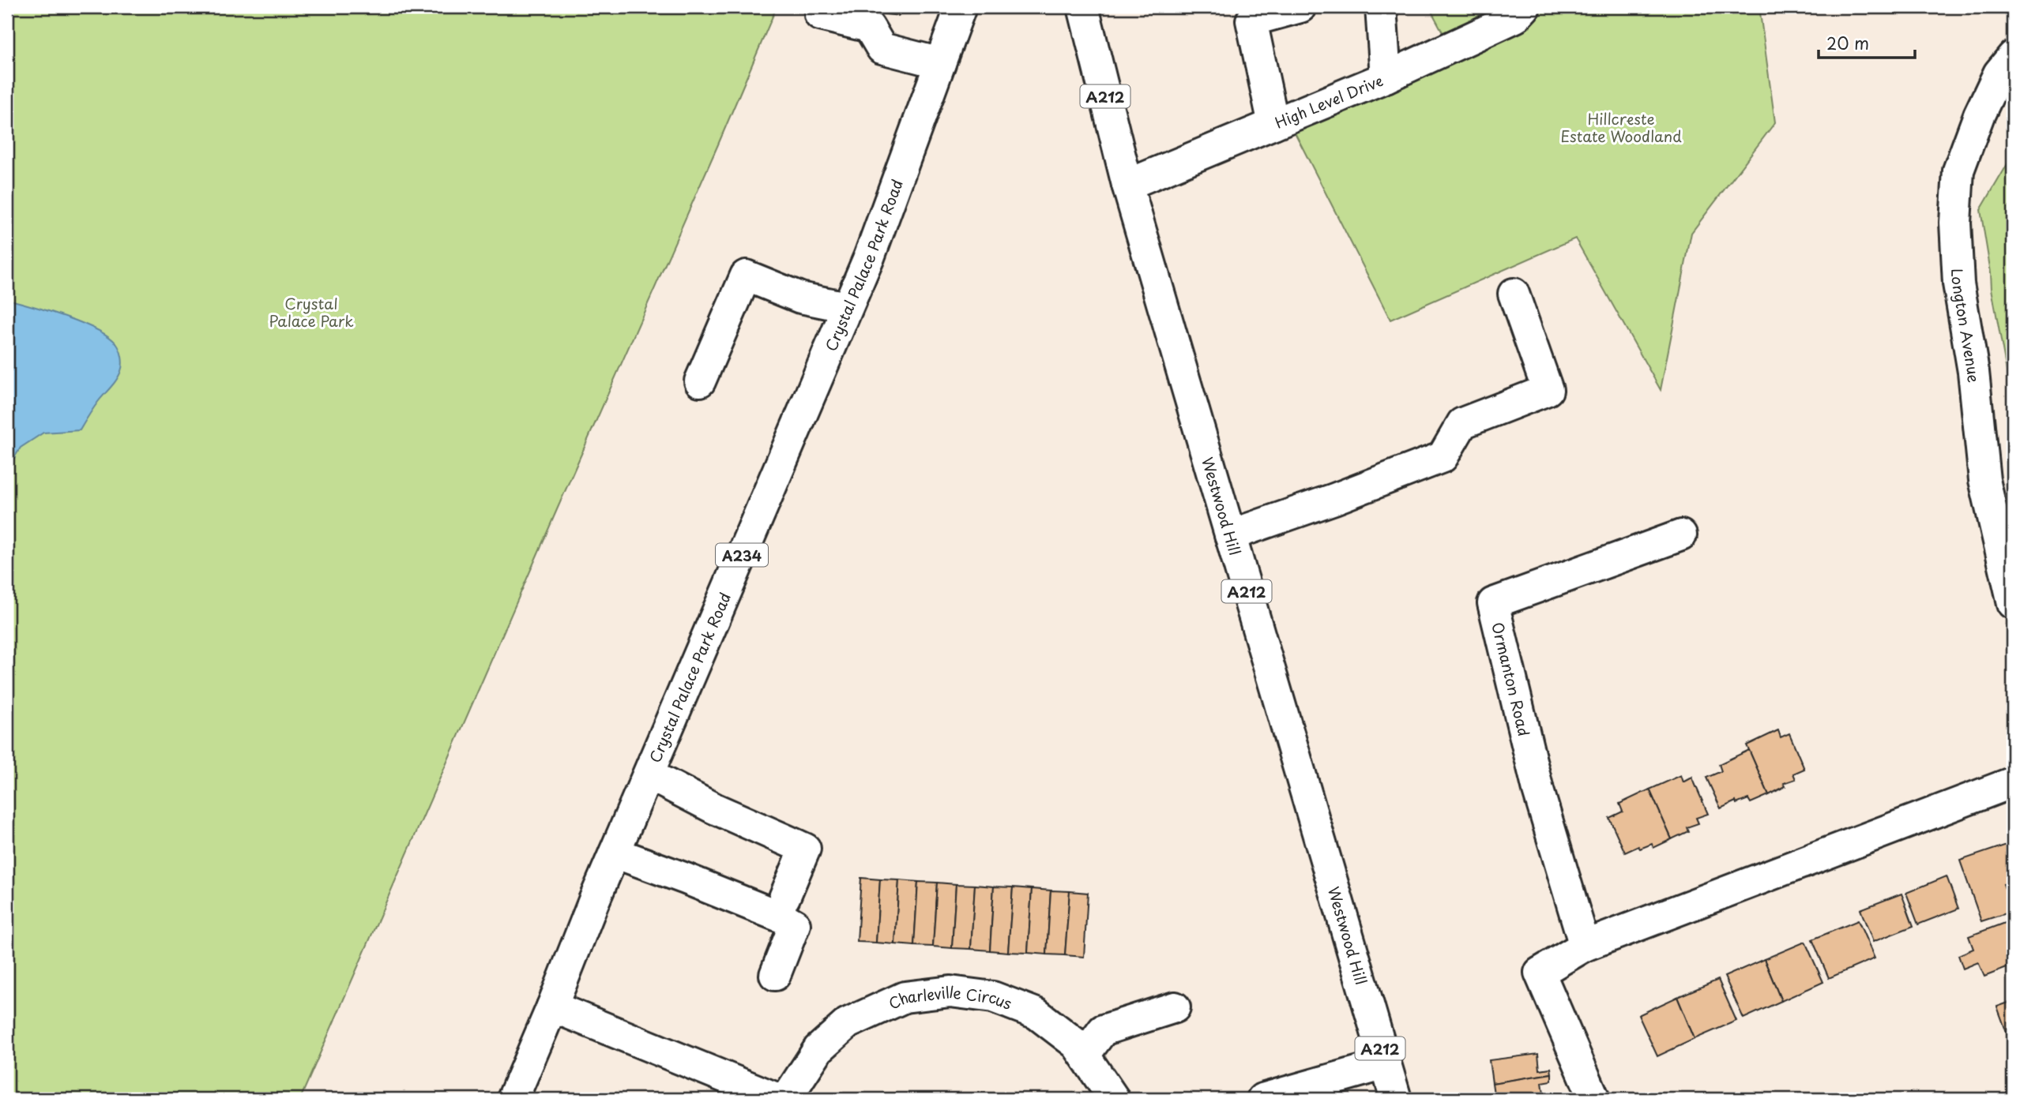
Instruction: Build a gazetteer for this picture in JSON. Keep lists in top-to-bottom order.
{
  "streets": {
    "street": [
      "A212",
      "High Level Drive",
      "Crystal Palace Park Road",
      "Longton Avenue",
      "Westwood Hill",
      "A234",
      "Ormanton Road",
      "Charleville Circus"
    ]
  },
  "crossings": [
    ["High Level Drive", "Westwood Hill"]
  ],
  "parks": ["Hillcreste Estate Woodland", "Crystal Palace Park"],
  "scale_bar": "20 m"
}
